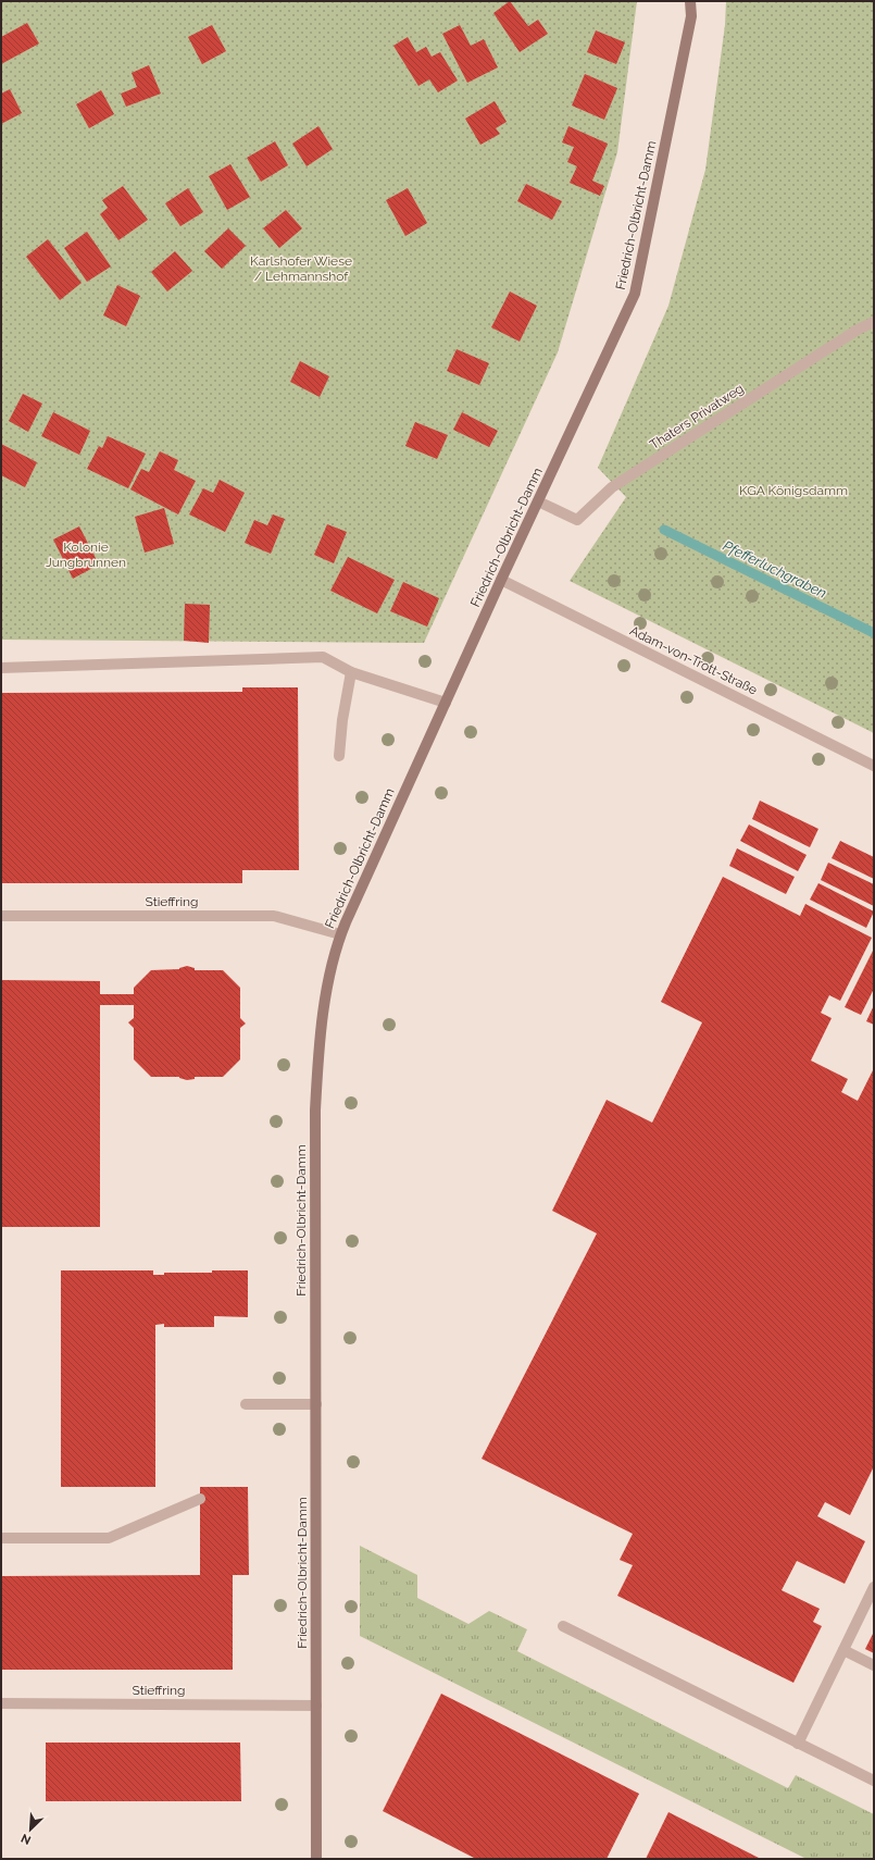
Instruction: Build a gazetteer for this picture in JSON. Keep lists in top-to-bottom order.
{
  "streets": {
    "street": [
      "Friedrich-Olbricht-Damm",
      "Thaters Privatweg",
      "Adam-von-Trott-Straße",
      "Stieffring"
    ]
  },
  "crossings": [
    ["Friedrich-Olbricht-Damm", "Thaters Privatweg"],
    ["Friedrich-Olbricht-Damm", "Adam-von-Trott-Straße"],
    ["Friedrich-Olbricht-Damm", "Stieffring"]
  ],
  "water": ["Pfefferluchgraben"],
  "parks": ["Karlshofer Wiese / Lehmannshof", "KGA Königsdamm", "Kolonie Jungbrunnen"],
  "north": "bottom left"
}
